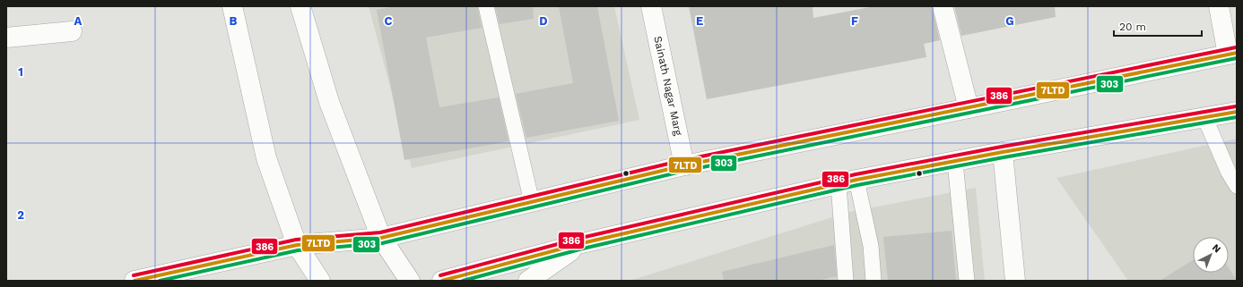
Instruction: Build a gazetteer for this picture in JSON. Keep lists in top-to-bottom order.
{
  "streets": {
    "main road": ["Sainath Nagar Marg"]
  },
  "lines": ["transit line 386", "transit line 7LTD", "transit line 303"],
  "scale_bar": "20 m",
  "north": "top right",
  "grid": {
    "columns": [
      "A",
      "B",
      "C",
      "D",
      "E",
      "F",
      "G"
    ],
    "rows": ["1", "2"]
  }
}
